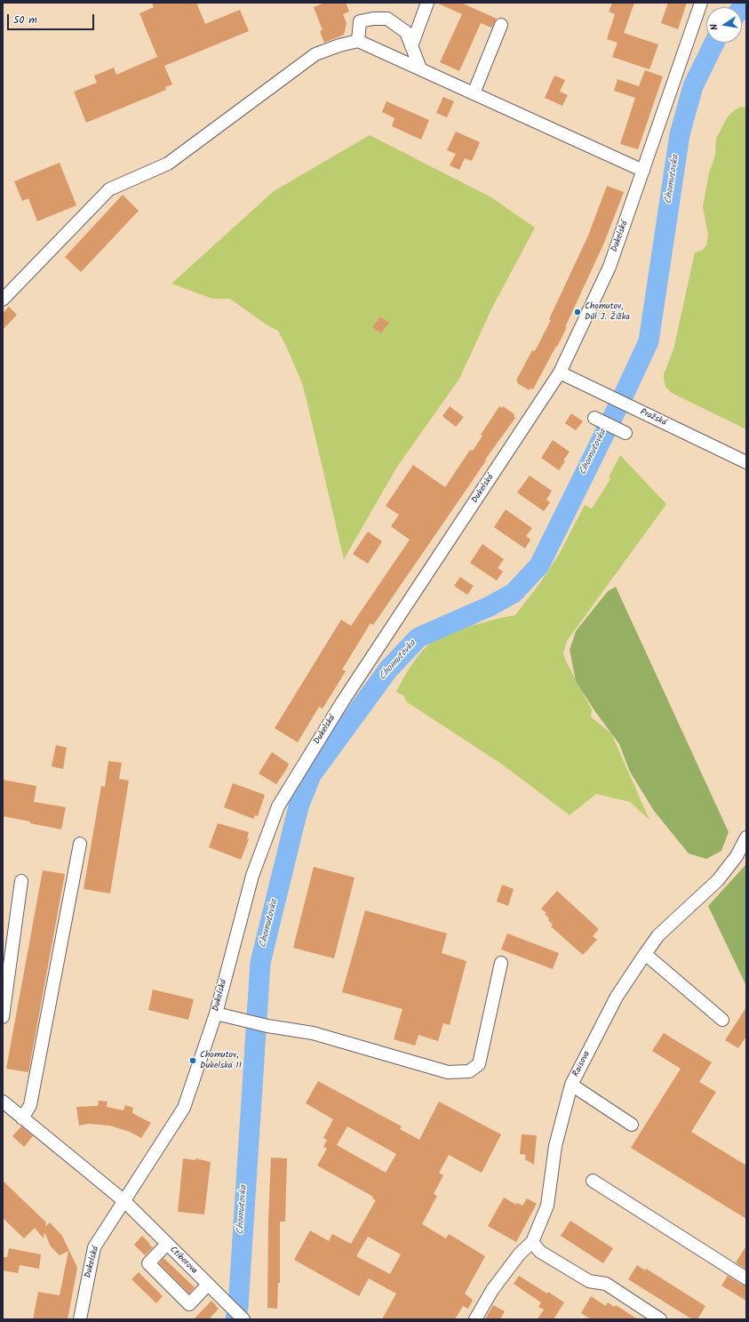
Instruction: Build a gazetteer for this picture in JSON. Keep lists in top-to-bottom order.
{
  "streets": {
    "street": [
      "Dukelská",
      "Pražská",
      "Raisova",
      "Ctiborova"
    ]
  },
  "crossings": [
    ["Dukelská", "Pražská"],
    ["Dukelská", "Ctiborova"]
  ],
  "water": ["Chomutovka"],
  "places": ["Chomutov, Důl J. Žižka", "Chomutov, Dukelská II"],
  "scale_bar": "50 m",
  "north": "left"
}
